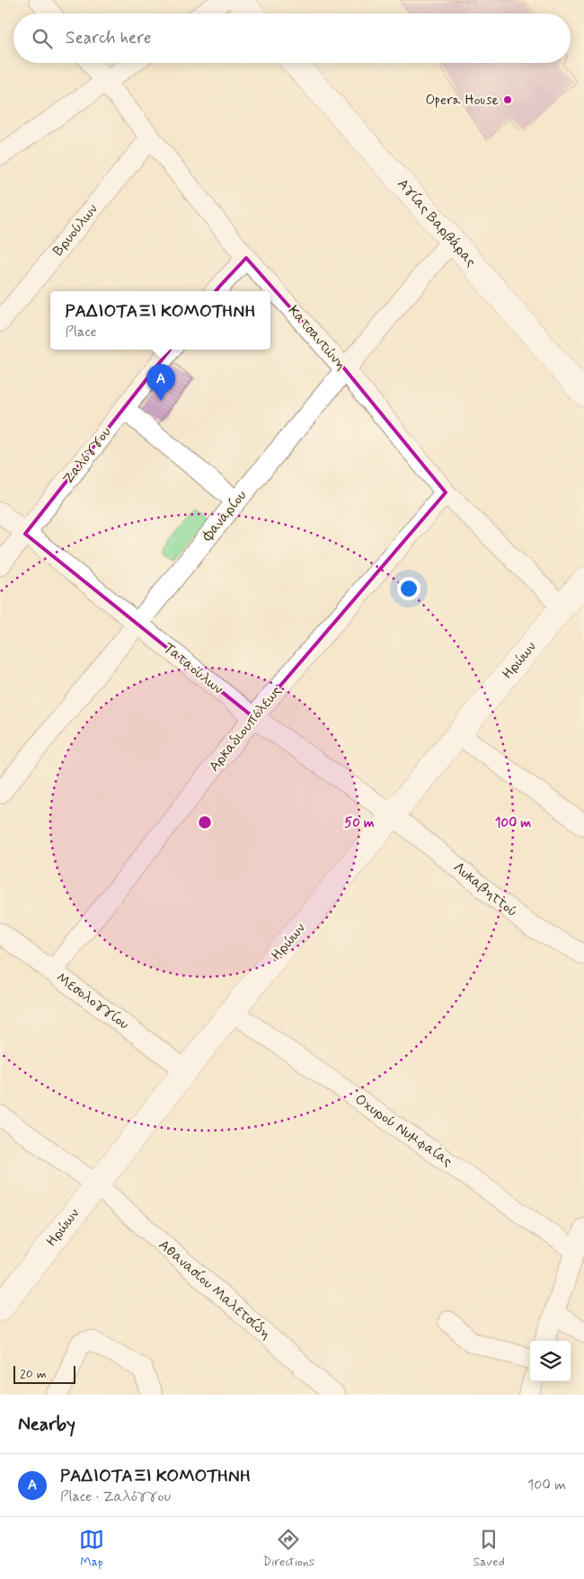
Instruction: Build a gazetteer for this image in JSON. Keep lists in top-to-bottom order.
{
  "streets": {
    "main road": ["Αγίας Βαρβάρας", "Ηρώων"],
    "street": [
      "Βρυούλων",
      "Κατσαντώνη",
      "Ζαλόγγου",
      "Φαναρίου",
      "Ταταούλων",
      "Αρκαδιουπόλεως",
      "Λυκαβηττού",
      "Μεσολογγίου",
      "Οχυρού Νυμφαίας",
      "Αθανασίου Μαλετσίδη"
    ]
  },
  "crossings": [
    ["Αγίας Βαρβάρας", "Φαναρίου"],
    ["Βρυούλων", "Κατσαντώνη"],
    ["Κατσαντώνη", "Φαναρίου"],
    ["Κατσαντώνη", "Ηρώων"],
    ["Κατσαντώνη", "Αρκαδιουπόλεως"],
    ["Ζαλόγγου", "Ταταούλων"],
    ["Φαναρίου", "Ταταούλων"],
    ["Ηρώων", "Ταταούλων"],
    ["Ηρώων", "Λυκαβηττού"],
    ["Ηρώων", "Μεσολογγίου"],
    ["Ηρώων", "Οχυρού Νυμφαίας"],
    ["Ηρώων", "Αθανασίου Μαλετσίδη"],
    ["Ταταούλων", "Αρκαδιουπόλεως"],
    ["Ταταούλων", "Λυκαβηττού"],
    ["Αρκαδιουπόλεως", "Μεσολογγίου"]
  ],
  "places": ["Opera House"],
  "scale_bar": "20 m",
  "page": {
    "search": "Search here",
    "popup": ["ΡΑΔΙΟΤΑΞΙ ΚΟΜΟΤΗΝΗ", "Place"],
    "pins": "A",
    "scale": "20 m",
    "heading": "Nearby",
    "list": [
      {
        "mark": "A",
        "name": "ΡΑΔΙΟΤΑΞΙ ΚΟΜΟΤΗΝΗ",
        "note": "Place · Ζαλόγγου",
        "value": "100 m"
      }
    ],
    "nav": ["Map", "Directions", "Saved"]
  },
  "rings": ["50 m", "100 m"]
}
